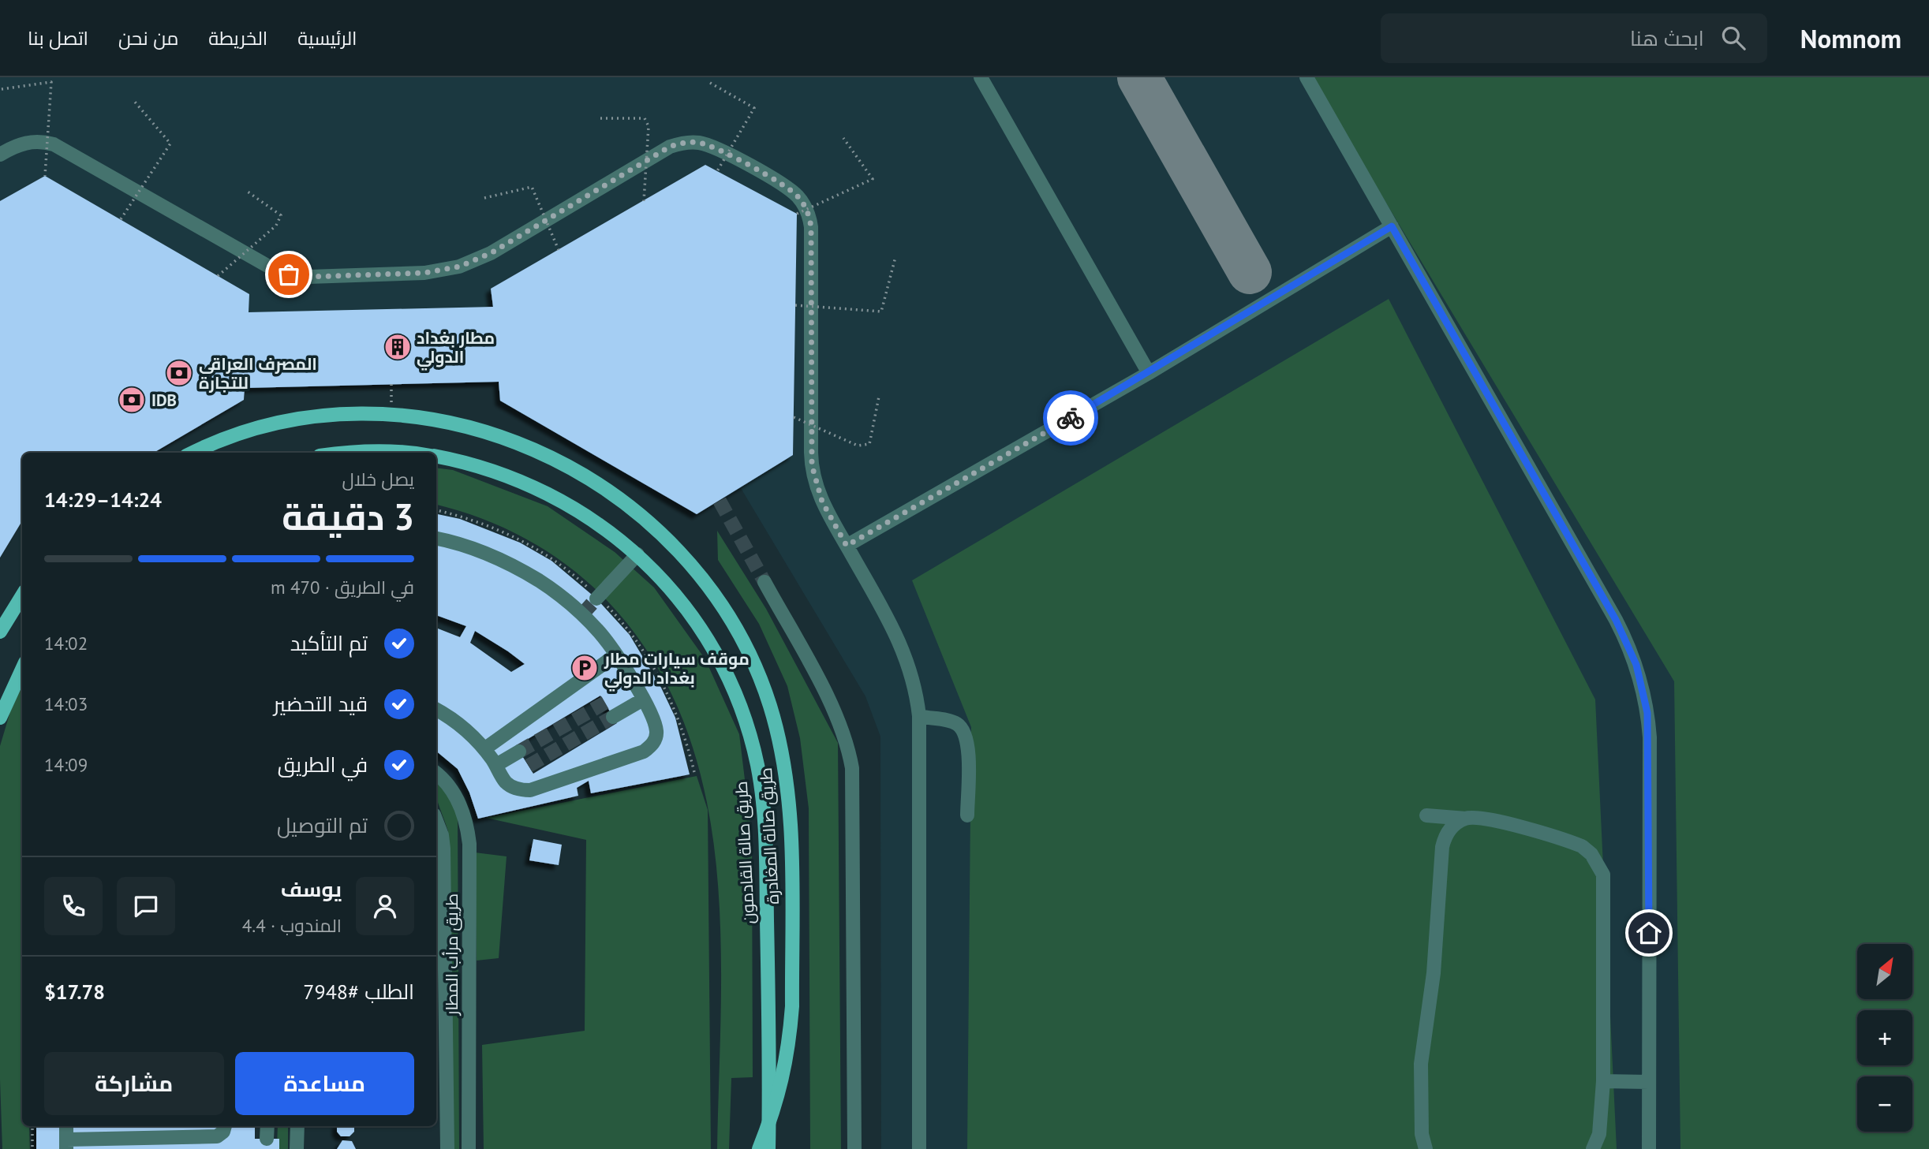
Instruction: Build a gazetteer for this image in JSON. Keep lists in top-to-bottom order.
{
  "streets": {
    "main road": ["طريق صالة المغادرة", "طريق صالة القادمون"],
    "lane": ["طريق مرأب المطار"]
  },
  "places": {
    "building": ["مطار بغداد الدولي"],
    "bank": ["المصرف العراقي للتجارة", "IDB"],
    "parking": ["موقف سيارات مطار بغداد الدولي"]
  },
  "north": "top right",
  "page": {
    "header": "Nomnom",
    "search": "ابحث هنا",
    "nav": [
      "الرئيسية",
      "الخريطة",
      "من نحن",
      "اتصل بنا"
    ],
    "heading": ["3 دقيقة", "يصل خلال", "14:24–14:29"],
    "panel": [
      "يوسف",
      "المندوب · 4.4",
      "الطلب #7948",
      "$17.78"
    ],
    "bar": "في الطريق · 470 m",
    "list": [
      ["تم التأكيد", "14:02"],
      ["قيد التحضير", "14:03"],
      ["في الطريق", "14:09"],
      "تم التوصيل"
    ],
    "map_buttons": ["+", "−"],
    "buttons": ["مساعدة", "مشاركة"]
  }
}
